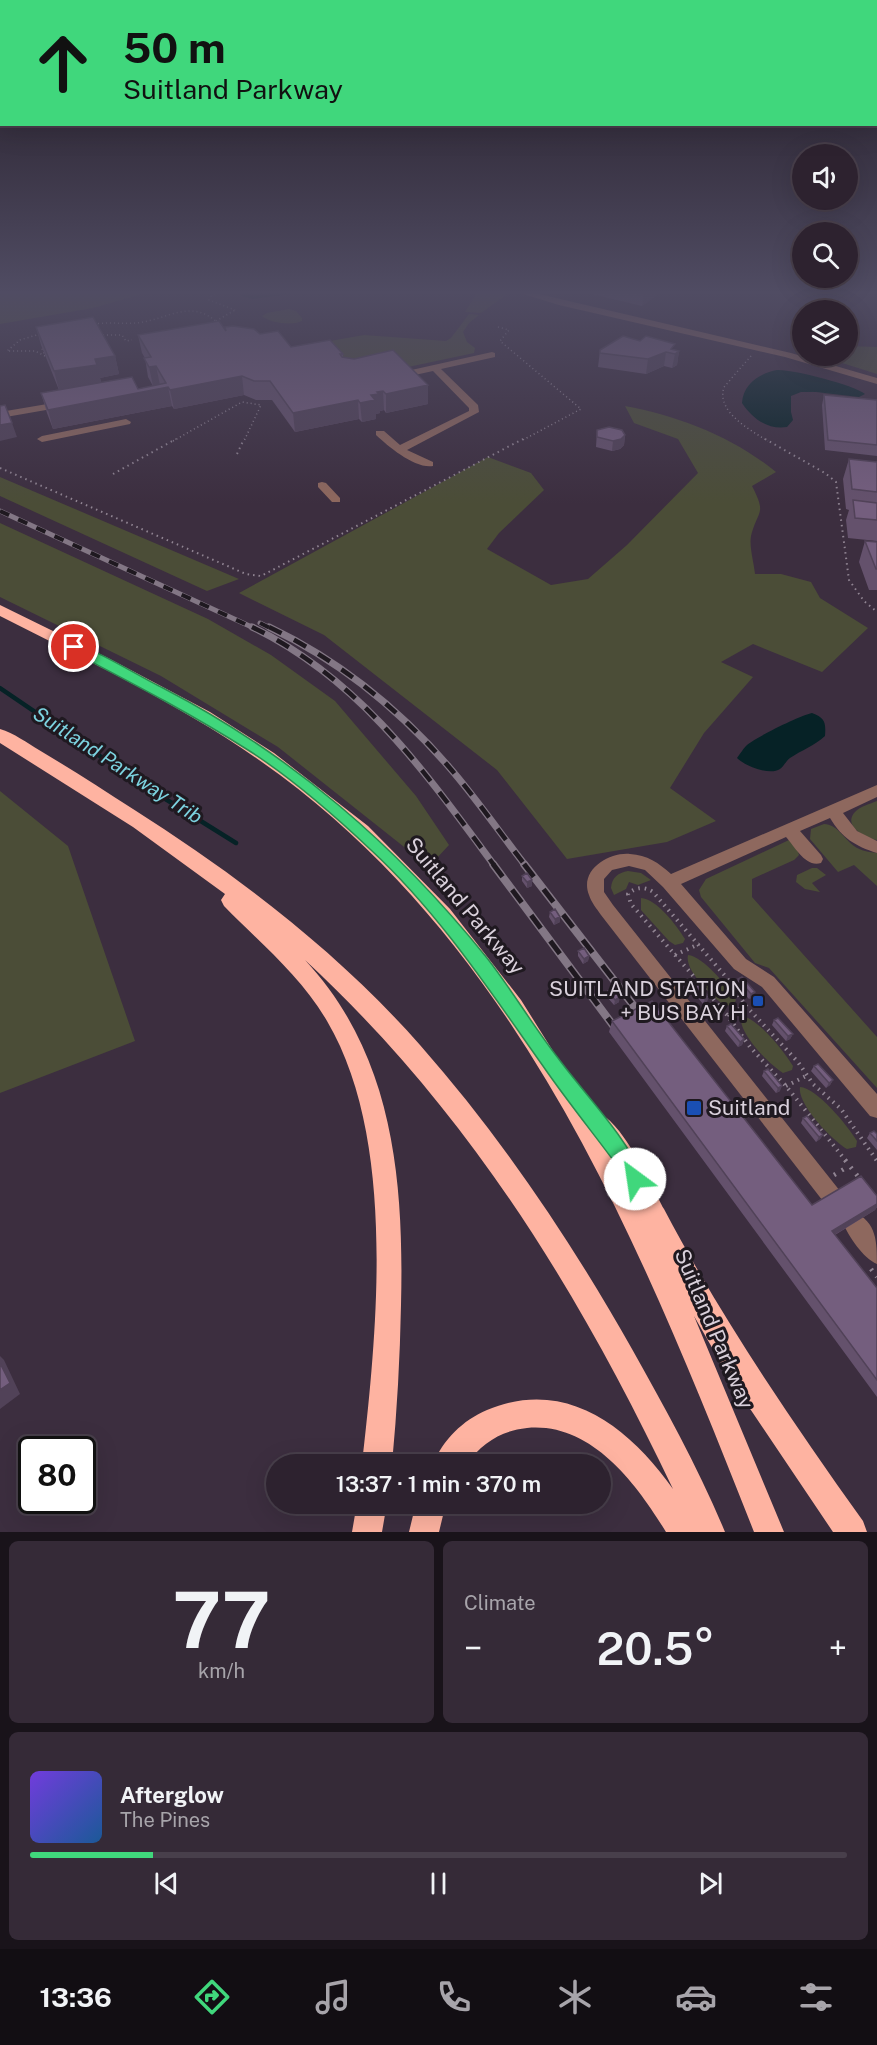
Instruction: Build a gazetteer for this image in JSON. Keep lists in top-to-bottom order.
{
  "streets": {
    "highway": ["Suitland Parkway"]
  },
  "water": ["Suitland Parkway Trib"],
  "places": {
    "transit": ["SUITLAND STATION + BUS BAY H", "Suitland"]
  },
  "page": {
    "turn": ["50 m", "Suitland Parkway"],
    "limit": "80",
    "trip": "13:37 · 1 min · 370 m",
    "tile": [
      ["77", "km/h"],
      "Climate"
    ],
    "heat": ["−", "20.5°", "+"],
    "song": ["Afterglow", "The Pines"],
    "tabs": "13:36"
  }
}
